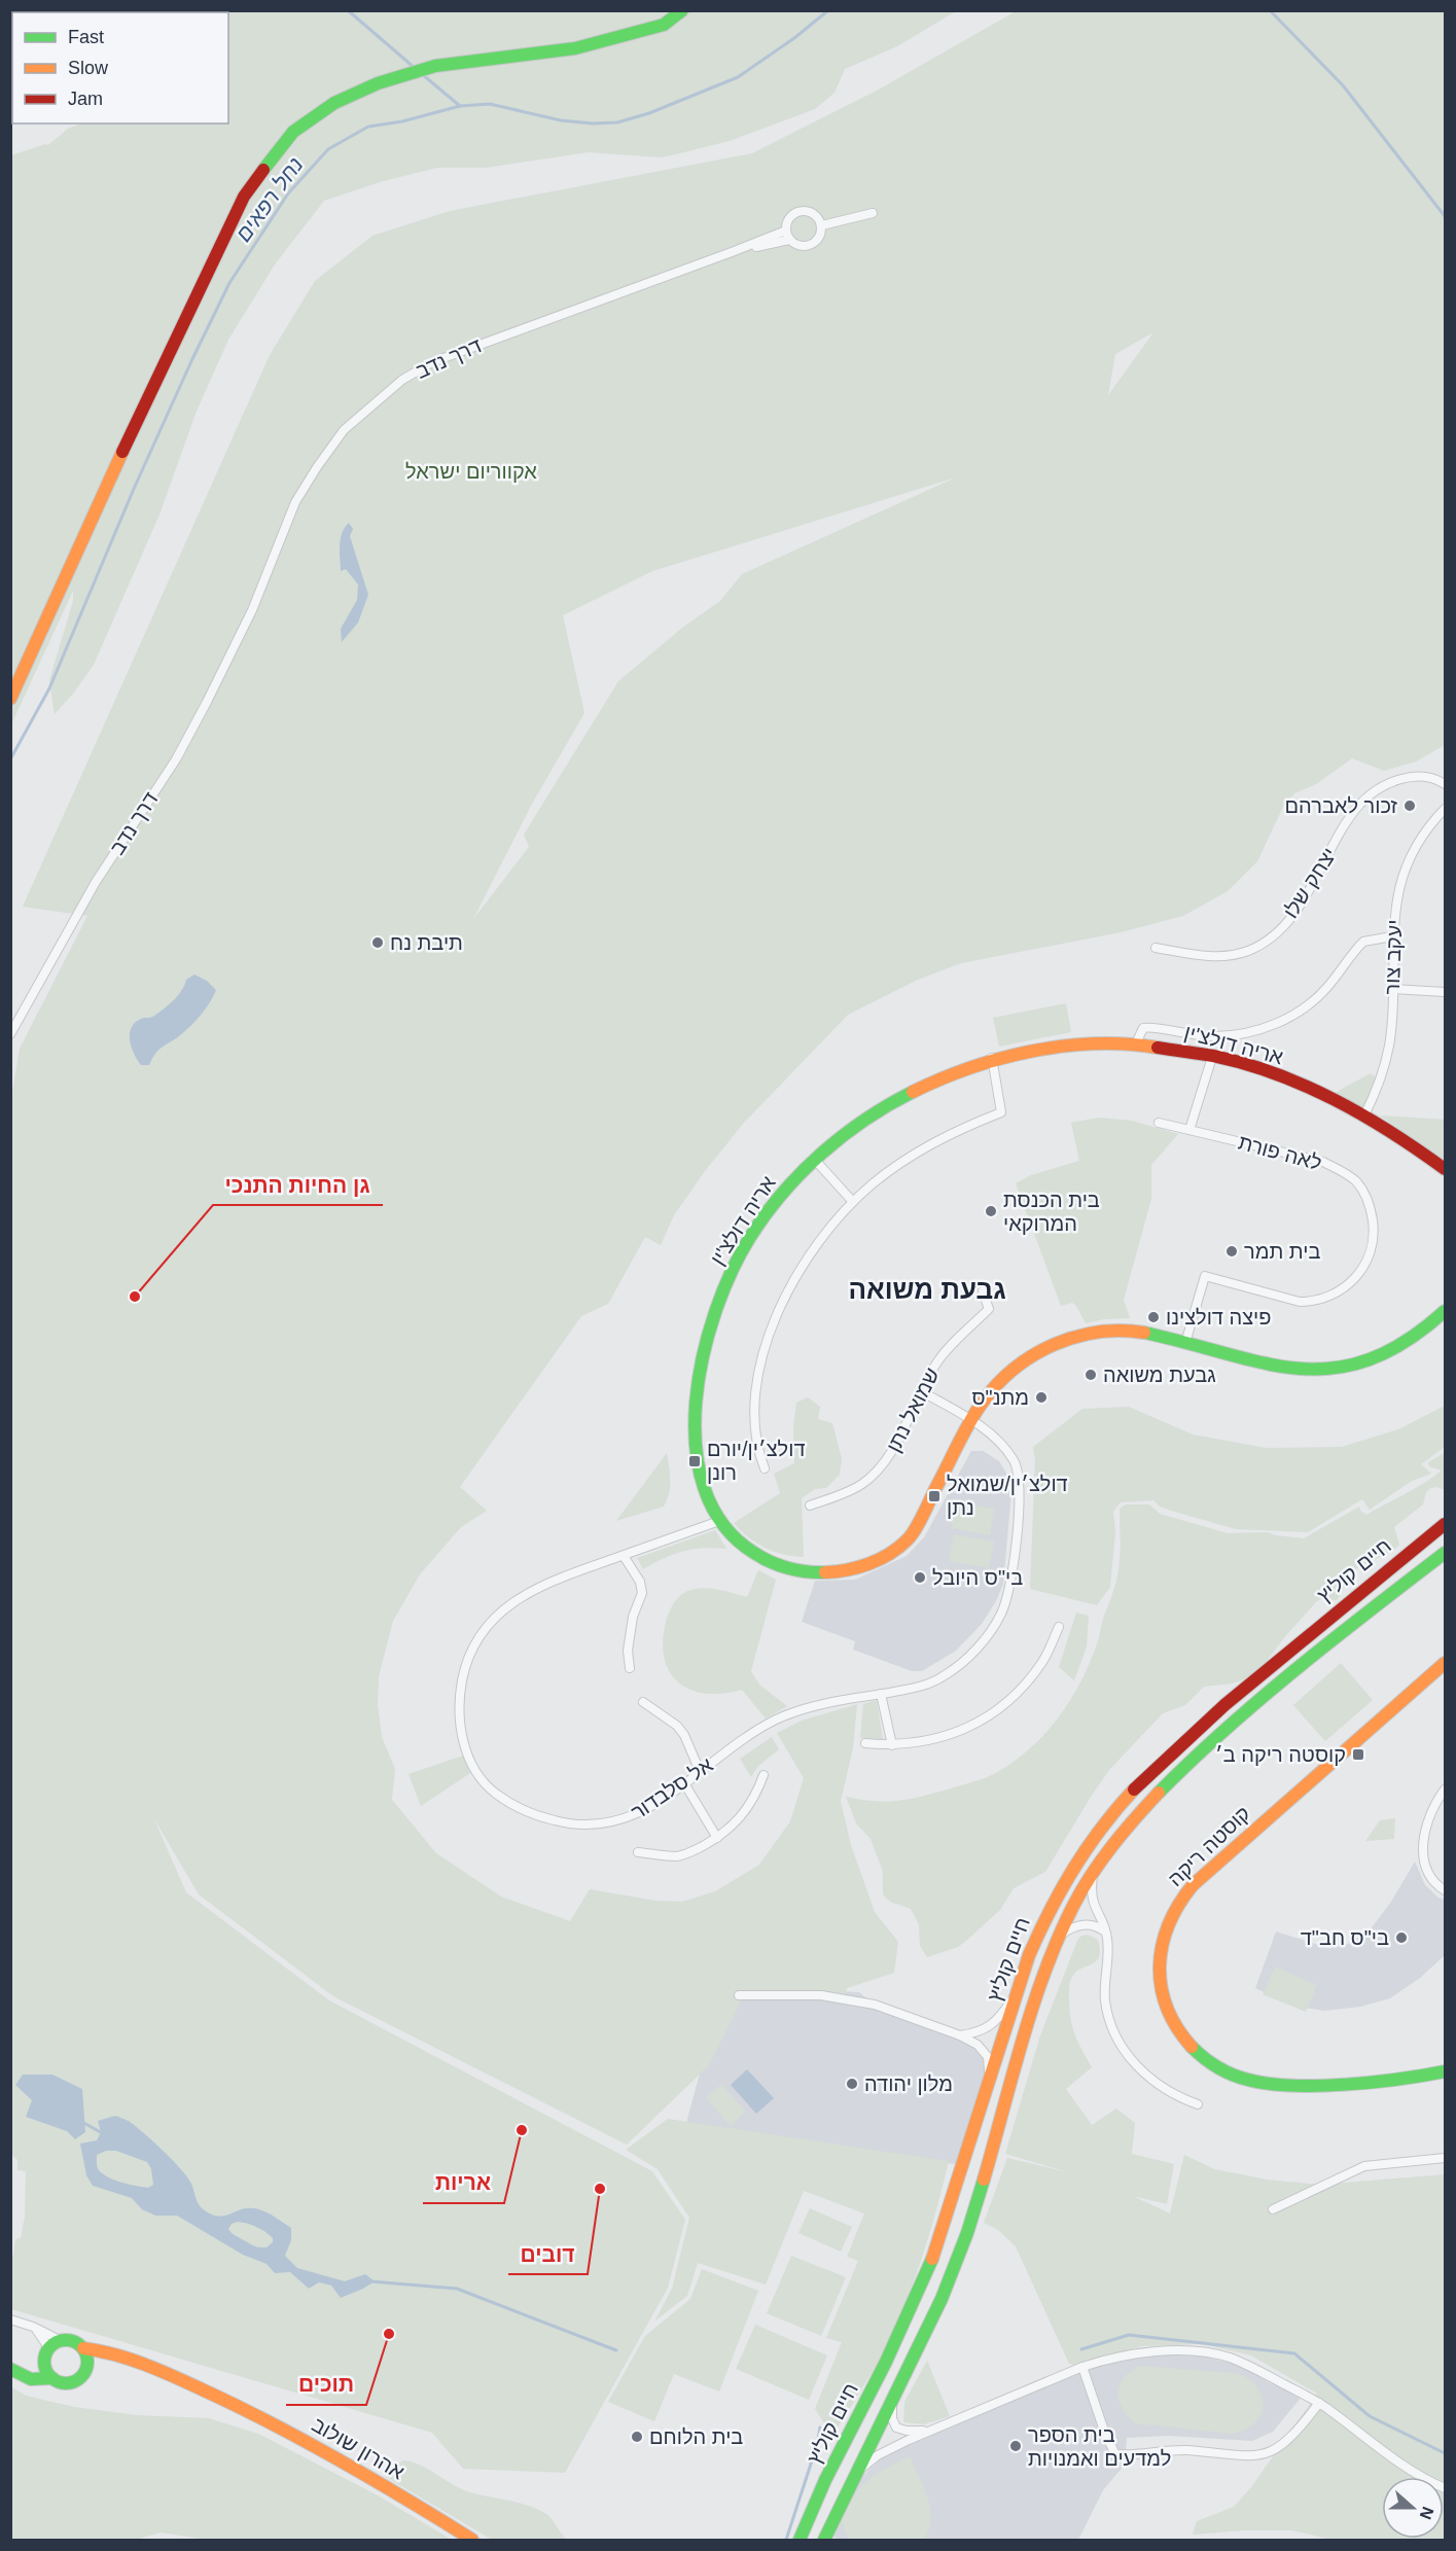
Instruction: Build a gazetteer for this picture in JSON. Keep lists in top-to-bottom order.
{
  "streets": {
    "main road": [
      "אריה דולצ'ין",
      "חיים קוליץ",
      "קוסטה ריקה",
      "אהרון שולוב"
    ],
    "street": [
      "דרך נדב",
      "יצחק שלו",
      "יעקב צור",
      "לאה פורת",
      "שמואל נתן",
      "אל סלבדור"
    ]
  },
  "crossings": [
    ["יעקב צור", "אריה דולצ'ין"],
    ["אריה דולצ'ין", "לאה פורת"],
    ["אריה דולצ'ין", "אל סלבדור"],
    ["שמואל נתן", "אל סלבדור"]
  ],
  "districts": ["גבעת משואה"],
  "water": ["נחל רפאים"],
  "parks": ["אקווריום ישראל"],
  "places": {
    "other": [
      "זכור לאברהם",
      "תיבת נח",
      "בית הכנסת המרוקאי",
      "בית תמר",
      "גן החיות התנכי",
      "פיצה דולצינו",
      "גבעת משואה",
      "מתנ\"ס",
      "בי\"ס היובל",
      "בי\"ס חב\"ד",
      "מלון יהודה",
      "אריות",
      "דובים",
      "תוכים",
      "בית הלוחם",
      "בית הספר למדעים ואמנויות"
    ],
    "transit": ["דולצ׳ין/יורם רונן", "דולצ׳ין/שמואל נתן", "קוסטה ריקה ב׳"]
  },
  "legend": ["Fast", "Slow", "Jam"],
  "north": "right"
}
